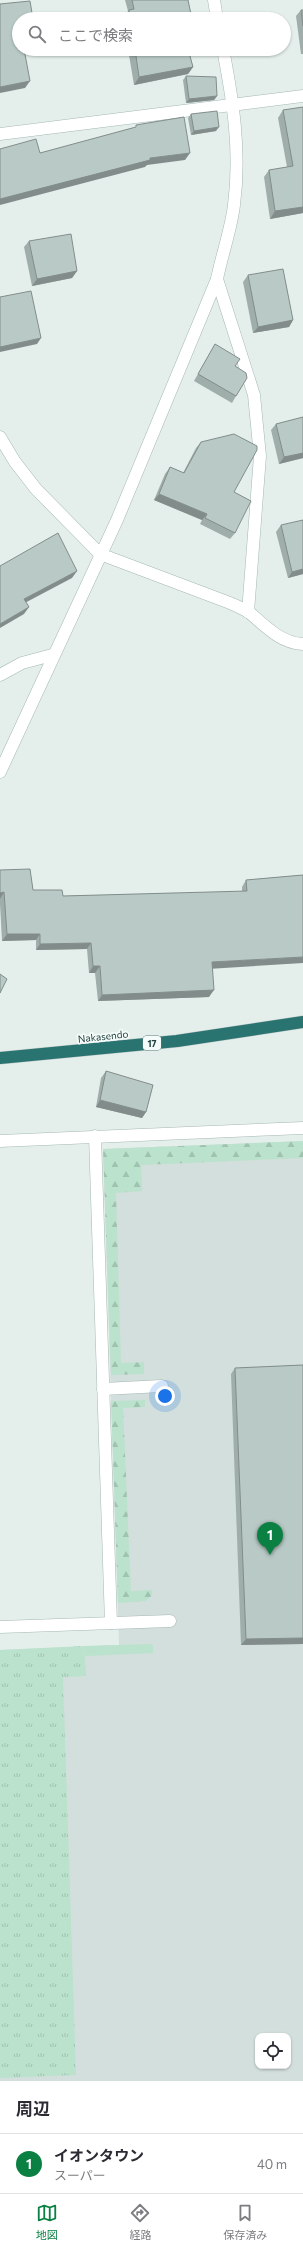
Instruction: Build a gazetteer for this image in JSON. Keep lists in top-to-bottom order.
{
  "streets": {
    "highway": ["Nakasendo", "17"]
  },
  "page": {
    "search": "ここで検索",
    "pins": "1",
    "heading": "周辺",
    "list": [
      {
        "mark": "1",
        "name": "イオンタウン",
        "note": "スーパー",
        "value": "40 m"
      }
    ],
    "nav": ["地図", "経路", "保存済み"]
  }
}
